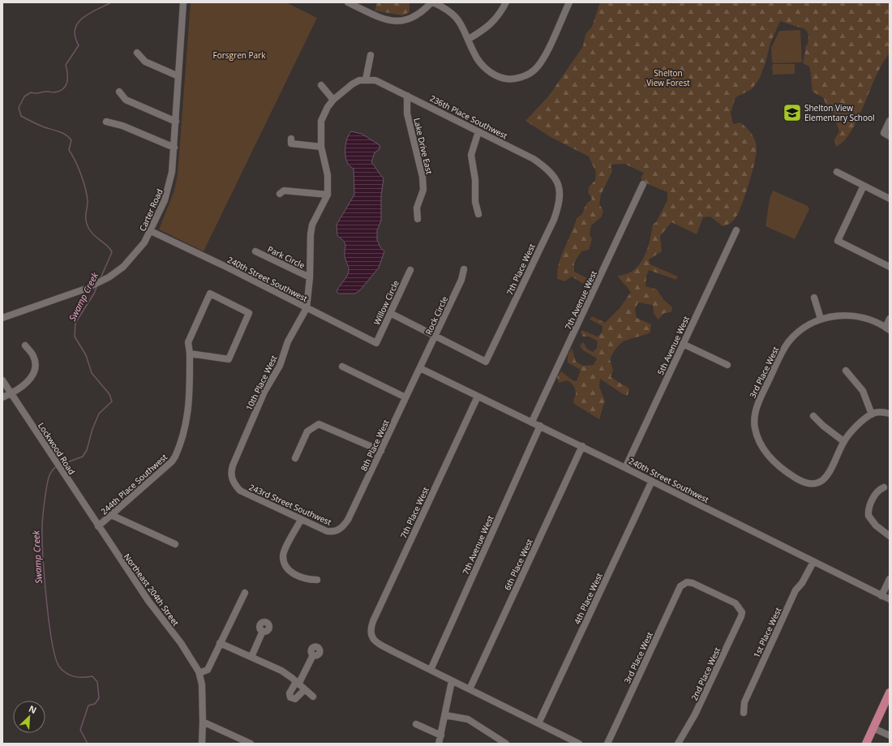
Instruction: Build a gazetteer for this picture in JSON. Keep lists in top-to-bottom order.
{
  "streets": {
    "street": [
      "236th Place Southwest",
      "Lake Drive East",
      "Carter Road",
      "Park Circle",
      "7th Place West",
      "240th Street Southwest",
      "7th Avenue West",
      "Willow Circle",
      "Rock Circle",
      "5th Avenue West",
      "3rd Place West",
      "10th Place West",
      "8th Place West",
      "Lockwood Road",
      "244th Place Southwest",
      "243rd Street Southwest",
      "6th Place West",
      "Northeast 204th Street",
      "4th Place West",
      "1st Place West",
      "2nd Place West"
    ]
  },
  "crossings": [
    ["236th Place Southwest", "Lake Drive East"],
    ["236th Place Southwest", "7th Place West"],
    ["Carter Road", "240th Street Southwest"],
    ["7th Place West", "240th Street Southwest"],
    ["7th Place West", "7th Avenue West"],
    ["7th Place West", "Rock Circle"],
    ["240th Street Southwest", "7th Avenue West"],
    ["240th Street Southwest", "Willow Circle"],
    ["240th Street Southwest", "Rock Circle"],
    ["240th Street Southwest", "5th Avenue West"],
    ["240th Street Southwest", "10th Place West"],
    ["240th Street Southwest", "8th Place West"],
    ["240th Street Southwest", "6th Place West"],
    ["240th Street Southwest", "4th Place West"],
    ["240th Street Southwest", "1st Place West"],
    ["Rock Circle", "8th Place West"],
    ["3rd Place West", "2nd Place West"],
    ["10th Place West", "243rd Street Southwest"],
    ["8th Place West", "243rd Street Southwest"],
    ["Lockwood Road", "244th Place Southwest"],
    ["Lockwood Road", "Northeast 204th Street"],
    ["244th Place Southwest", "Northeast 204th Street"]
  ],
  "water": ["Swamp Creek"],
  "parks": ["Forsgren Park", "Shelton View Forest"],
  "places": {
    "school or university": ["Shelton View Elementary School"]
  },
  "north": "top right"
}
